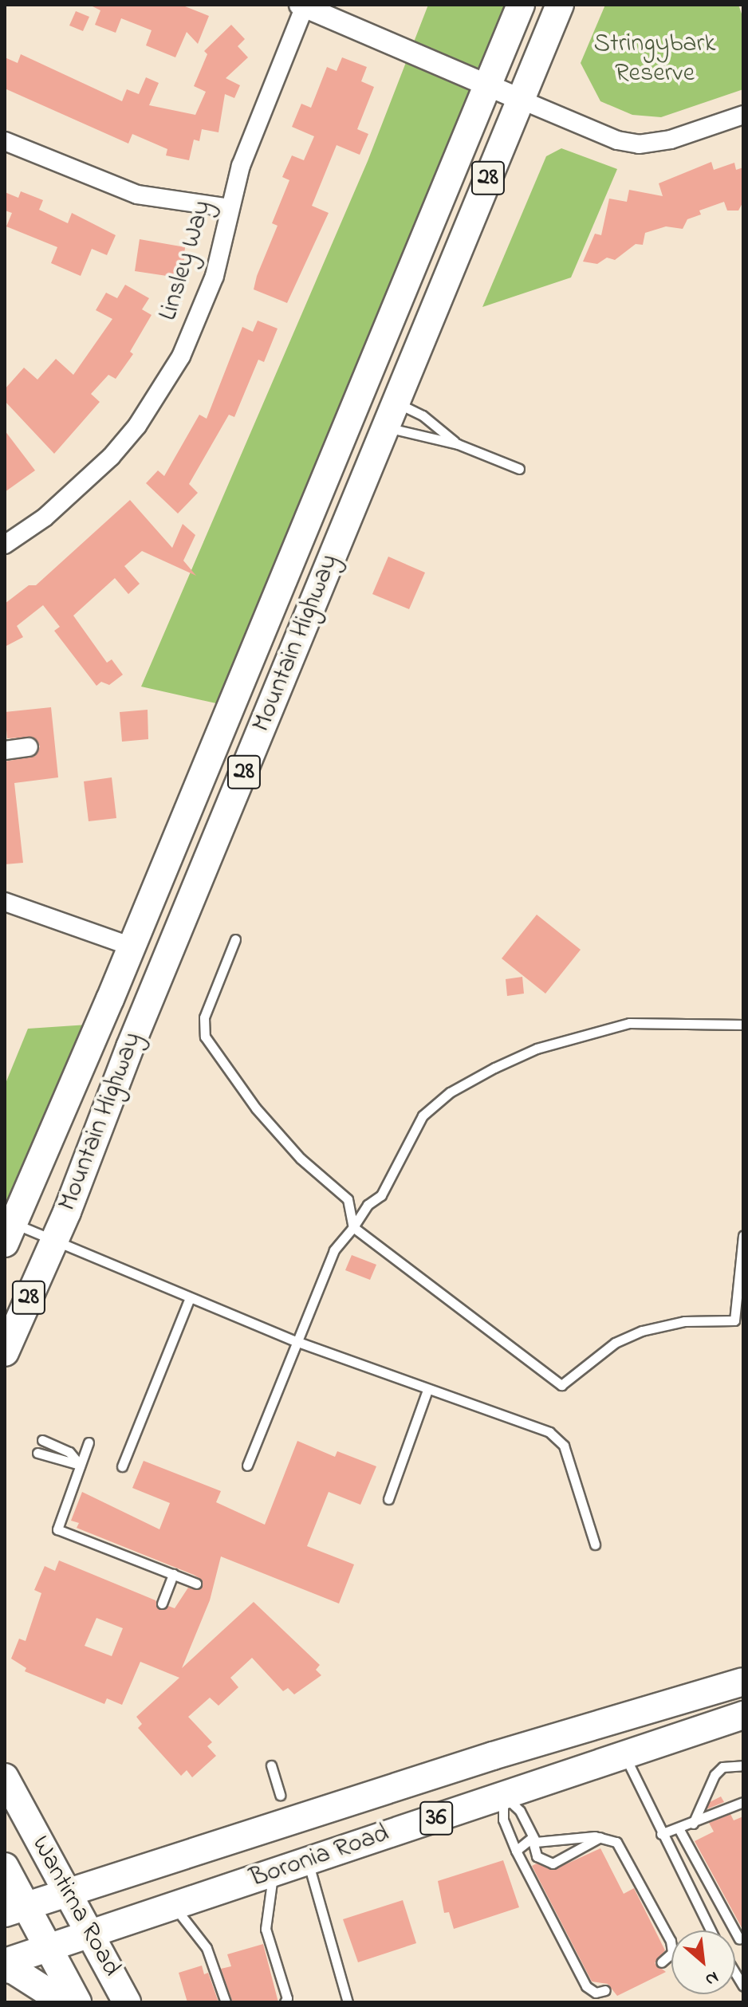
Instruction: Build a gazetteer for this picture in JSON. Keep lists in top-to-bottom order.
{
  "streets": {
    "main road": [
      "28",
      "Mountain Highway",
      "36",
      "Boronia Road",
      "Wantirna Road"
    ],
    "street": ["Linsley Way"]
  },
  "crossings": [
    ["Boronia Road", "Wantirna Road"]
  ],
  "parks": ["Stringybark Reserve"],
  "north": "bottom right"
}
